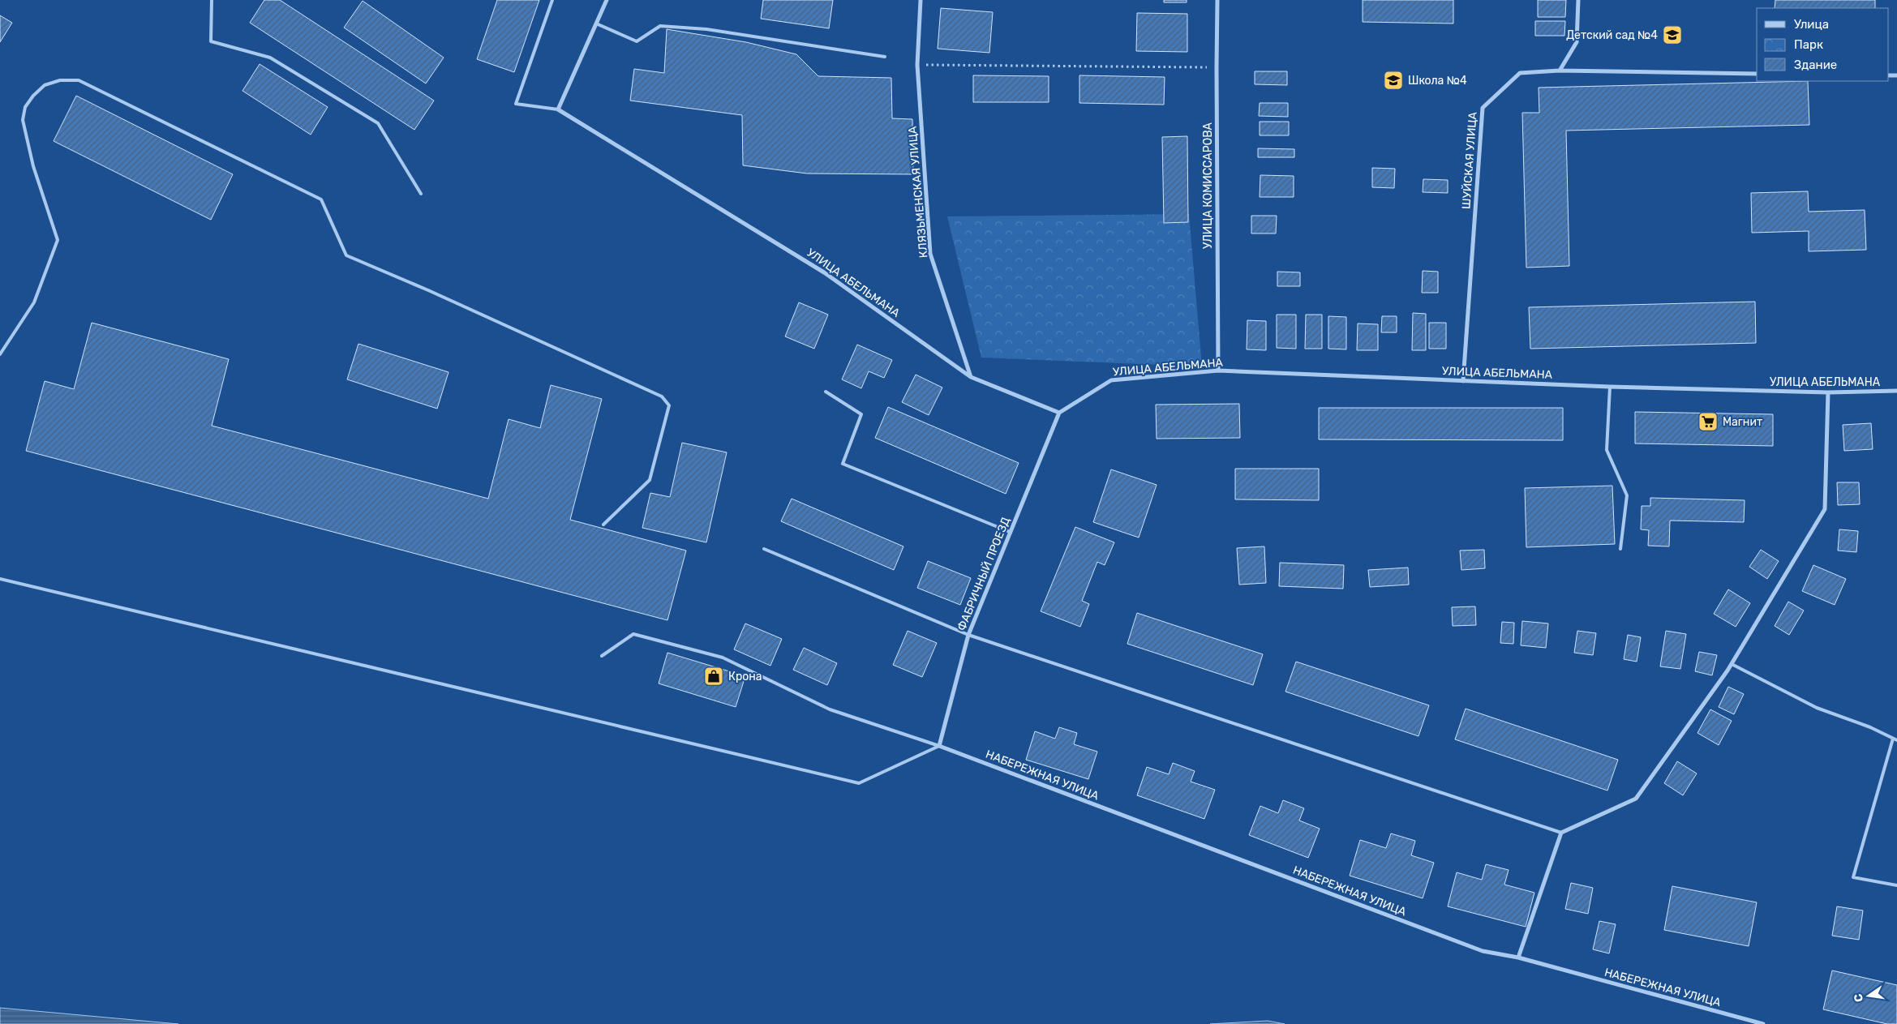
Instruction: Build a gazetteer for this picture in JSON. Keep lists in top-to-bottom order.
{
  "streets": {
    "street": [
      "ШУЙСКАЯ УЛИЦА",
      "УЛИЦА КОМИССАРОВА",
      "КЛЯЗЬМЕНСКАЯ УЛИЦА",
      "УЛИЦА АБЕЛЬМАНА",
      "ФАБРИЧНЫЙ ПРОЕЗД",
      "НАБЕРЕЖНАЯ УЛИЦА"
    ]
  },
  "crossings": [
    ["ШУЙСКАЯ УЛИЦА", "УЛИЦА АБЕЛЬМАНА"],
    ["УЛИЦА КОМИССАРОВА", "УЛИЦА АБЕЛЬМАНА"],
    ["КЛЯЗЬМЕНСКАЯ УЛИЦА", "УЛИЦА АБЕЛЬМАНА"],
    ["УЛИЦА АБЕЛЬМАНА", "ФАБРИЧНЫЙ ПРОЕЗД"],
    ["ФАБРИЧНЫЙ ПРОЕЗД", "НАБЕРЕЖНАЯ УЛИЦА"]
  ],
  "places": {
    "school or university": ["Детский сад №4", "Школа №4"],
    "supermarket": ["Магнит"],
    "shop": ["Крона"]
  },
  "legend": ["Улица", "Парк", "Здание"],
  "north": "left"
}
